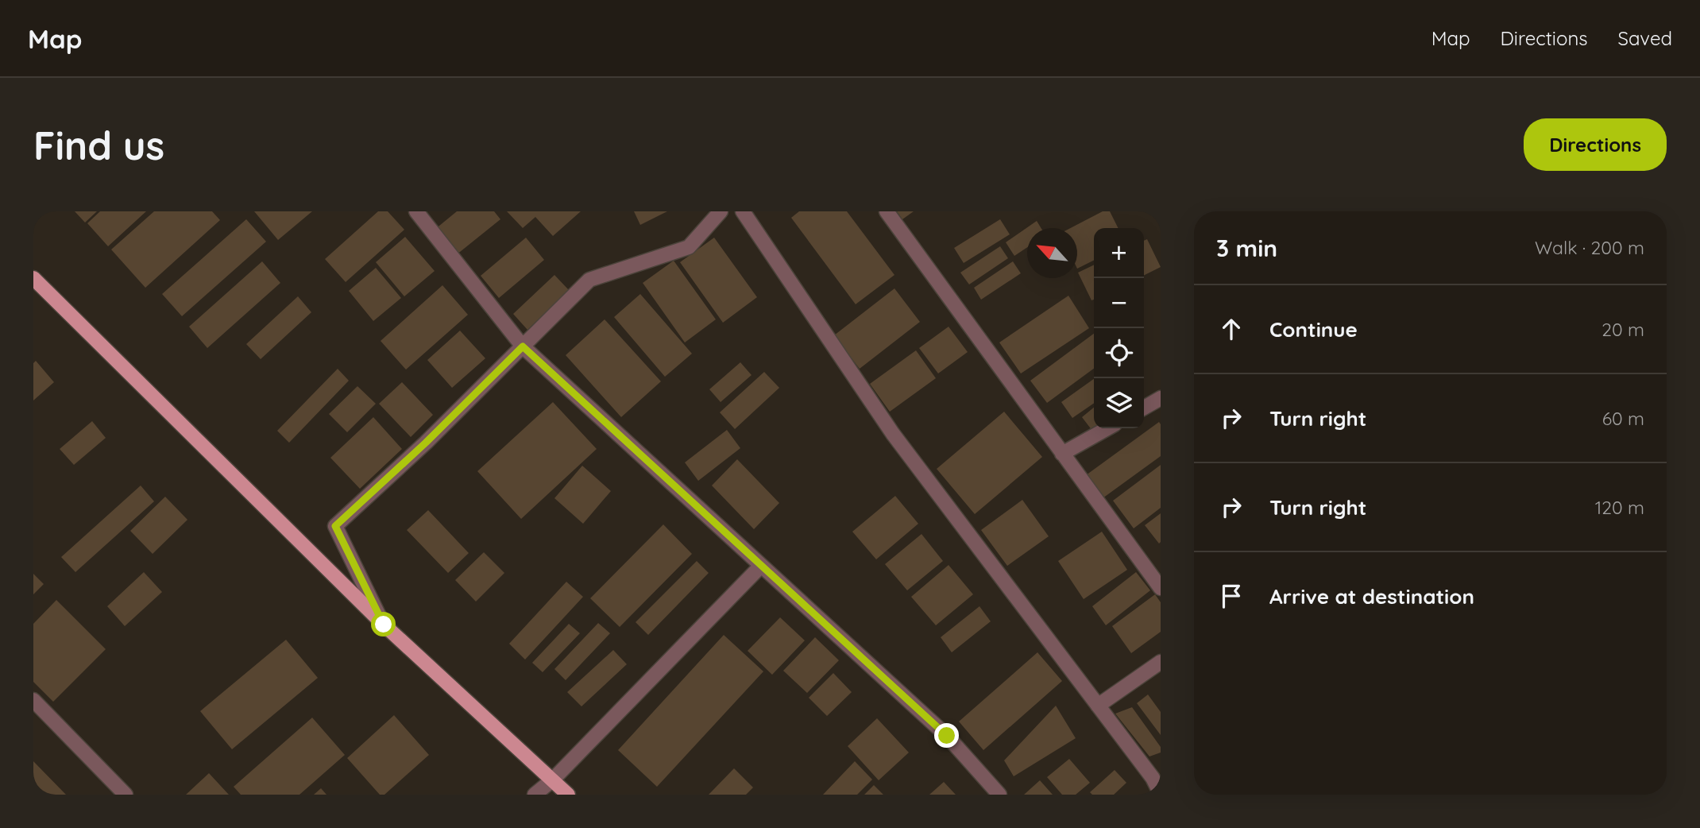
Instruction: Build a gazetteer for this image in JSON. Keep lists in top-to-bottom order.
{
  "north": "top left",
  "page": {
    "header": "Map",
    "nav": ["Map", "Directions", "Saved"],
    "buttons": "Directions",
    "title": "Find us",
    "heading": ["3 min", "Walk · 200 m"],
    "map_buttons": ["+", "−"],
    "list": [
      ["Continue", "20 m"],
      ["Turn right", "60 m"],
      ["Turn right", "120 m"],
      "Arrive at destination"
    ]
  }
}
